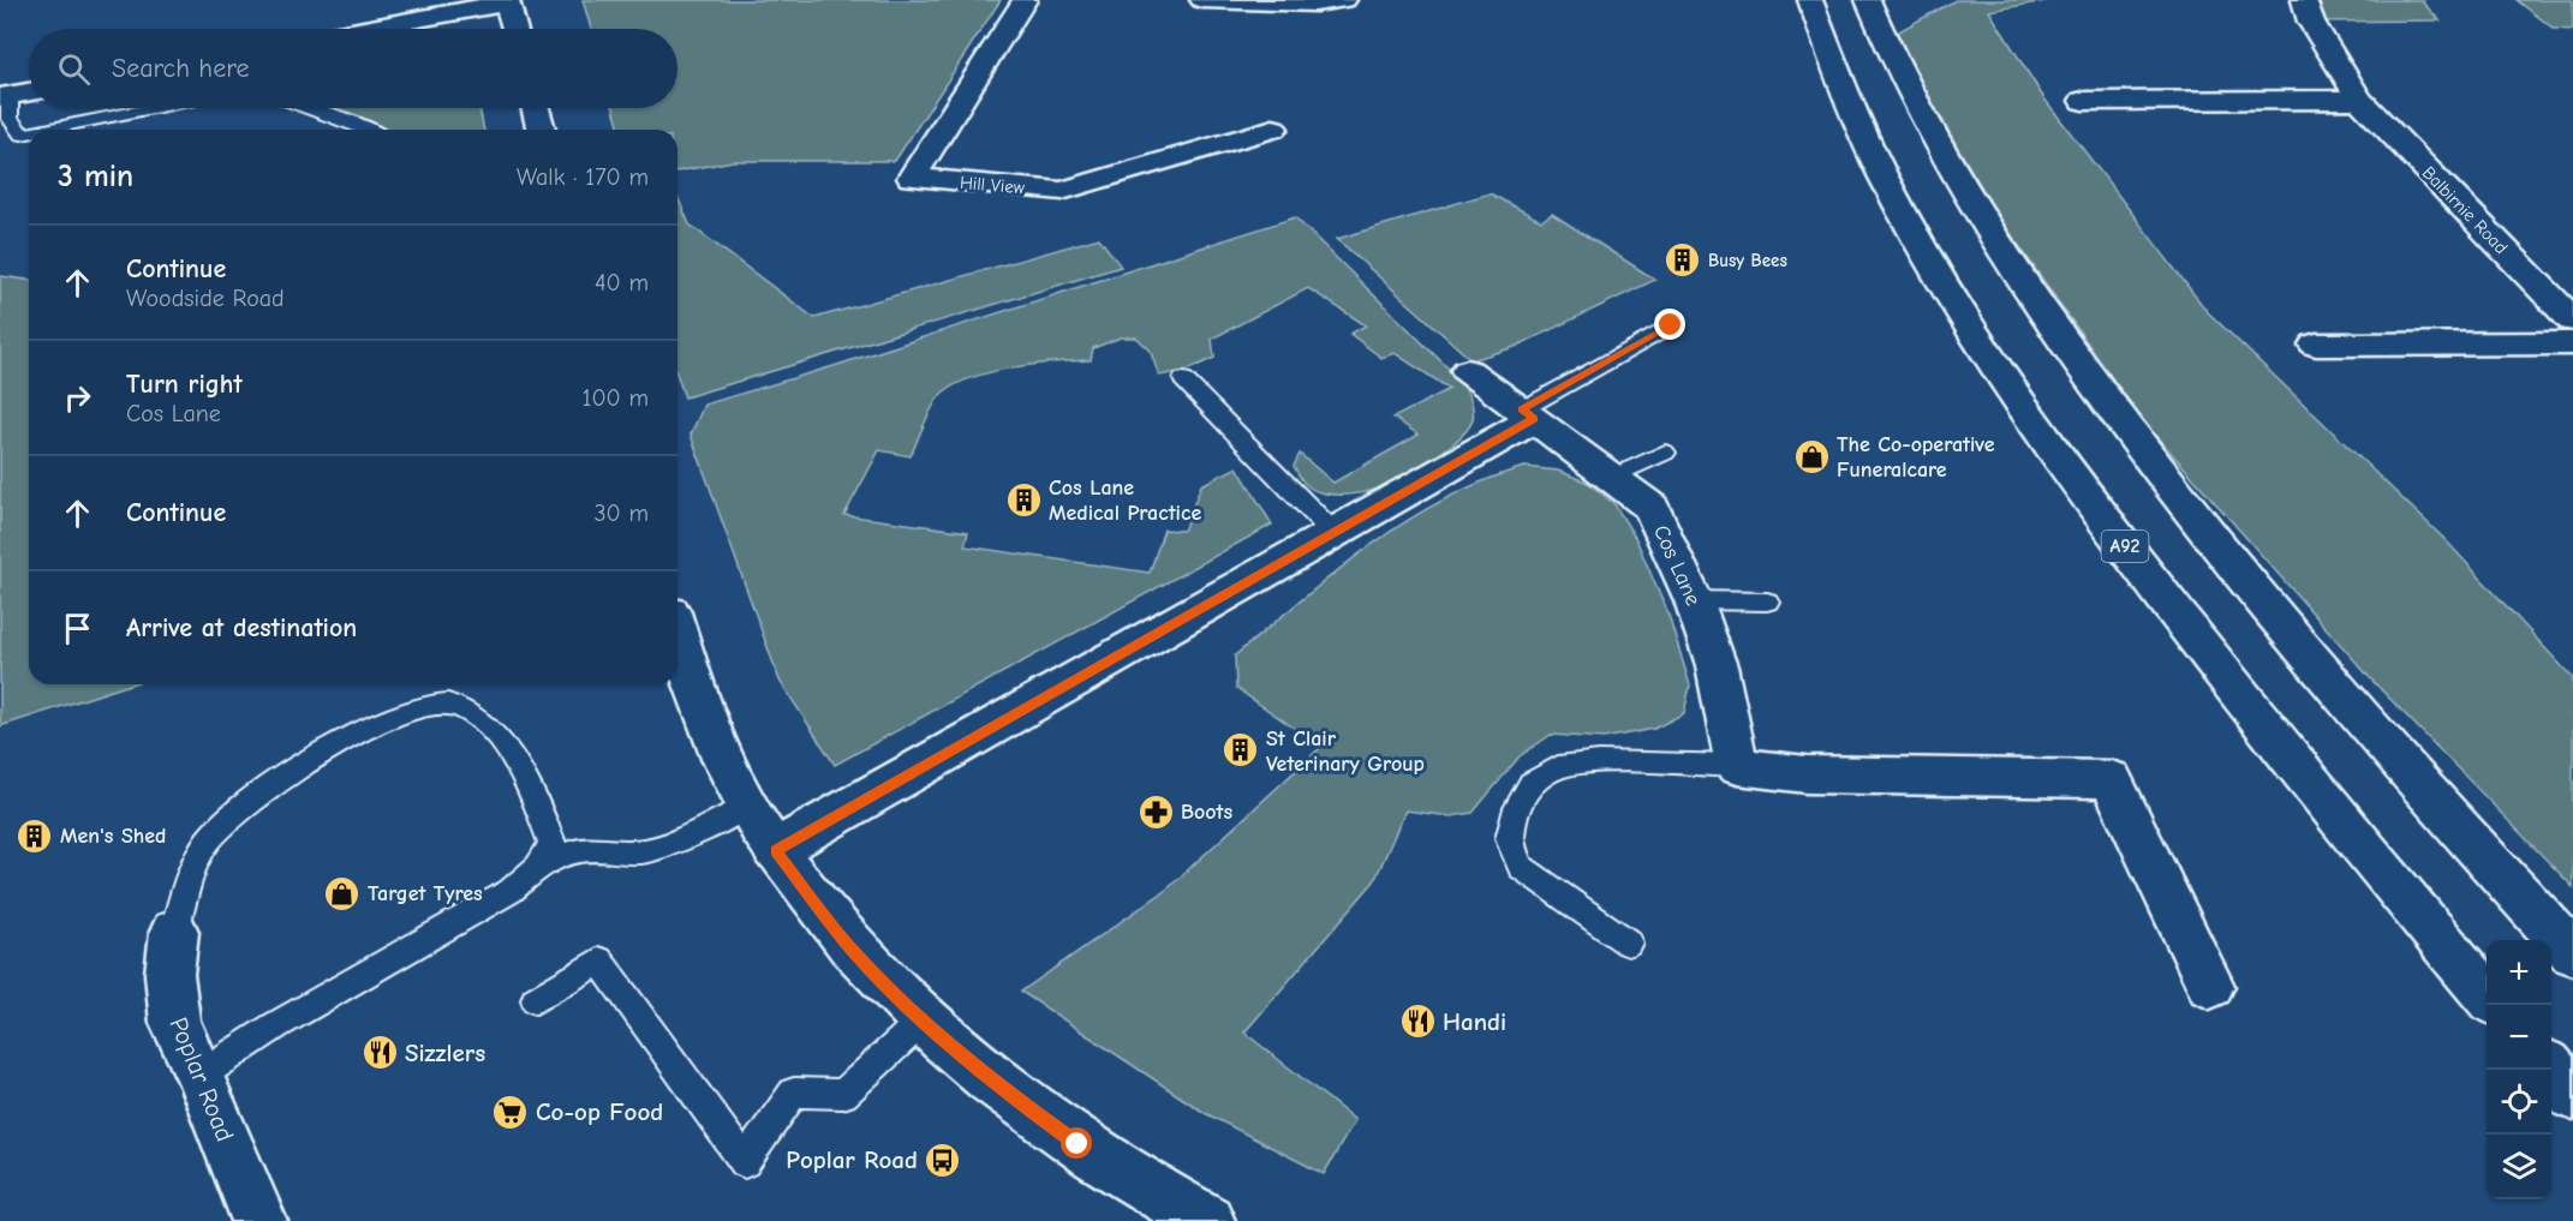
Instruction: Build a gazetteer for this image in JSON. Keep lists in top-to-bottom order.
{
  "streets": {
    "main road": [
      "Hill View",
      "Balbirnie Road",
      "A92",
      "Cos Lane",
      "Poplar Road"
    ]
  },
  "places": {
    "building": [
      "Busy Bees",
      "Cos Lane Medical Practice",
      "St Clair Veterinary Group",
      "Men's Shed"
    ],
    "shop": ["The Co-operative Funeralcare", "Target Tyres"],
    "pharmacy": ["Boots"],
    "restaurant": ["Handi", "Sizzlers"],
    "supermarket": ["Co-op Food"],
    "bus stop": ["Poplar Road"]
  },
  "page": {
    "search": "Search here",
    "heading": ["3 min", "Walk · 170 m"],
    "list": [
      ["Continue", "Woodside Road", "40 m"],
      ["Turn right", "Cos Lane", "100 m"],
      ["Continue", "30 m"],
      "Arrive at destination"
    ],
    "map_buttons": ["+", "−"]
  }
}
